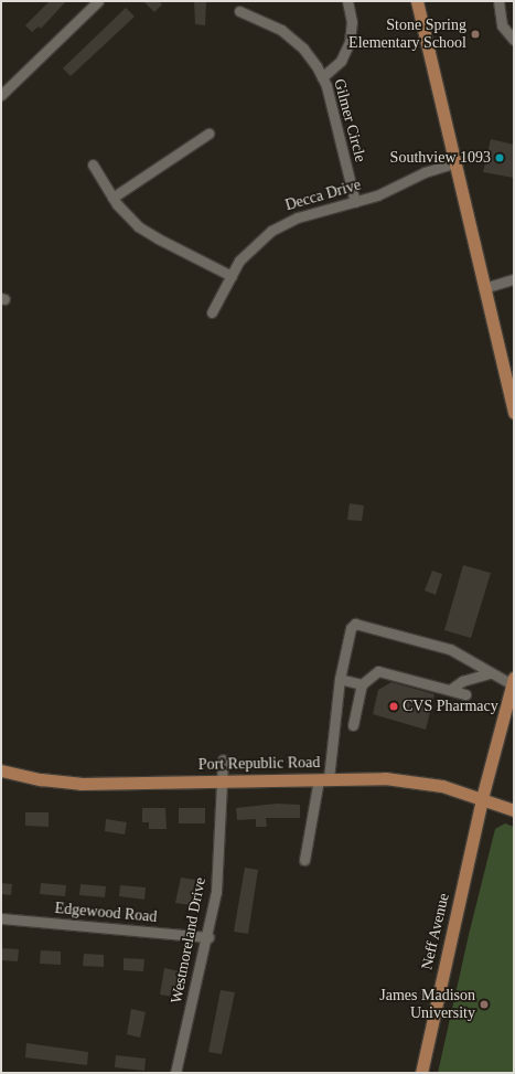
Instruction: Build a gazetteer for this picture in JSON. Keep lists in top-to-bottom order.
{
  "streets": {
    "main road": ["Port Republic Road", "Neff Avenue"],
    "street": [
      "Gilmer Circle",
      "Decca Drive",
      "Edgewood Road",
      "Westmoreland Drive"
    ]
  },
  "crossings": [
    ["Gilmer Circle", "Decca Drive"],
    ["Port Republic Road", "Neff Avenue"],
    ["Port Republic Road", "Westmoreland Drive"],
    ["Edgewood Road", "Westmoreland Drive"]
  ],
  "places": [
    "Stone Spring Elementary School",
    "Southview 1093",
    "CVS Pharmacy",
    "James Madison University"
  ]
}
